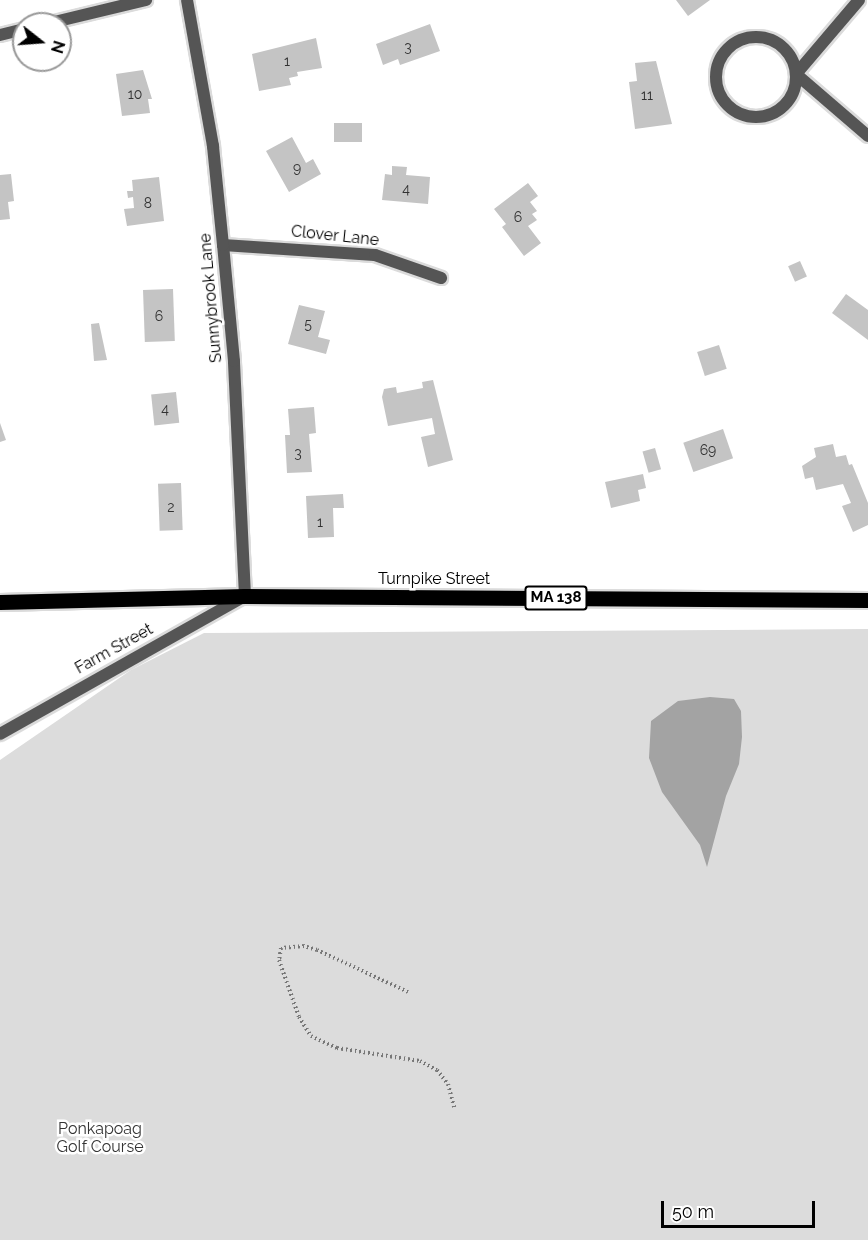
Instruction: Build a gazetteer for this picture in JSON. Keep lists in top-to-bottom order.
{
  "streets": {
    "main road": ["Turnpike Street", "MA 138"],
    "street": ["Clover Lane", "Sunnybrook Lane", "Farm Street"]
  },
  "crossings": [
    ["Clover Lane", "Sunnybrook Lane"],
    ["Sunnybrook Lane", "Turnpike Street"],
    ["Sunnybrook Lane", "Farm Street"],
    ["Turnpike Street", "Farm Street"]
  ],
  "parks": ["Ponkapoag Golf Course"],
  "house_numbers": [
    "3",
    "1",
    "10",
    "11",
    "9",
    "4",
    "8",
    "6",
    "6",
    "5",
    "4",
    "69",
    "3",
    "2",
    "1"
  ],
  "scale_bar": "50 m",
  "north": "right"
}
